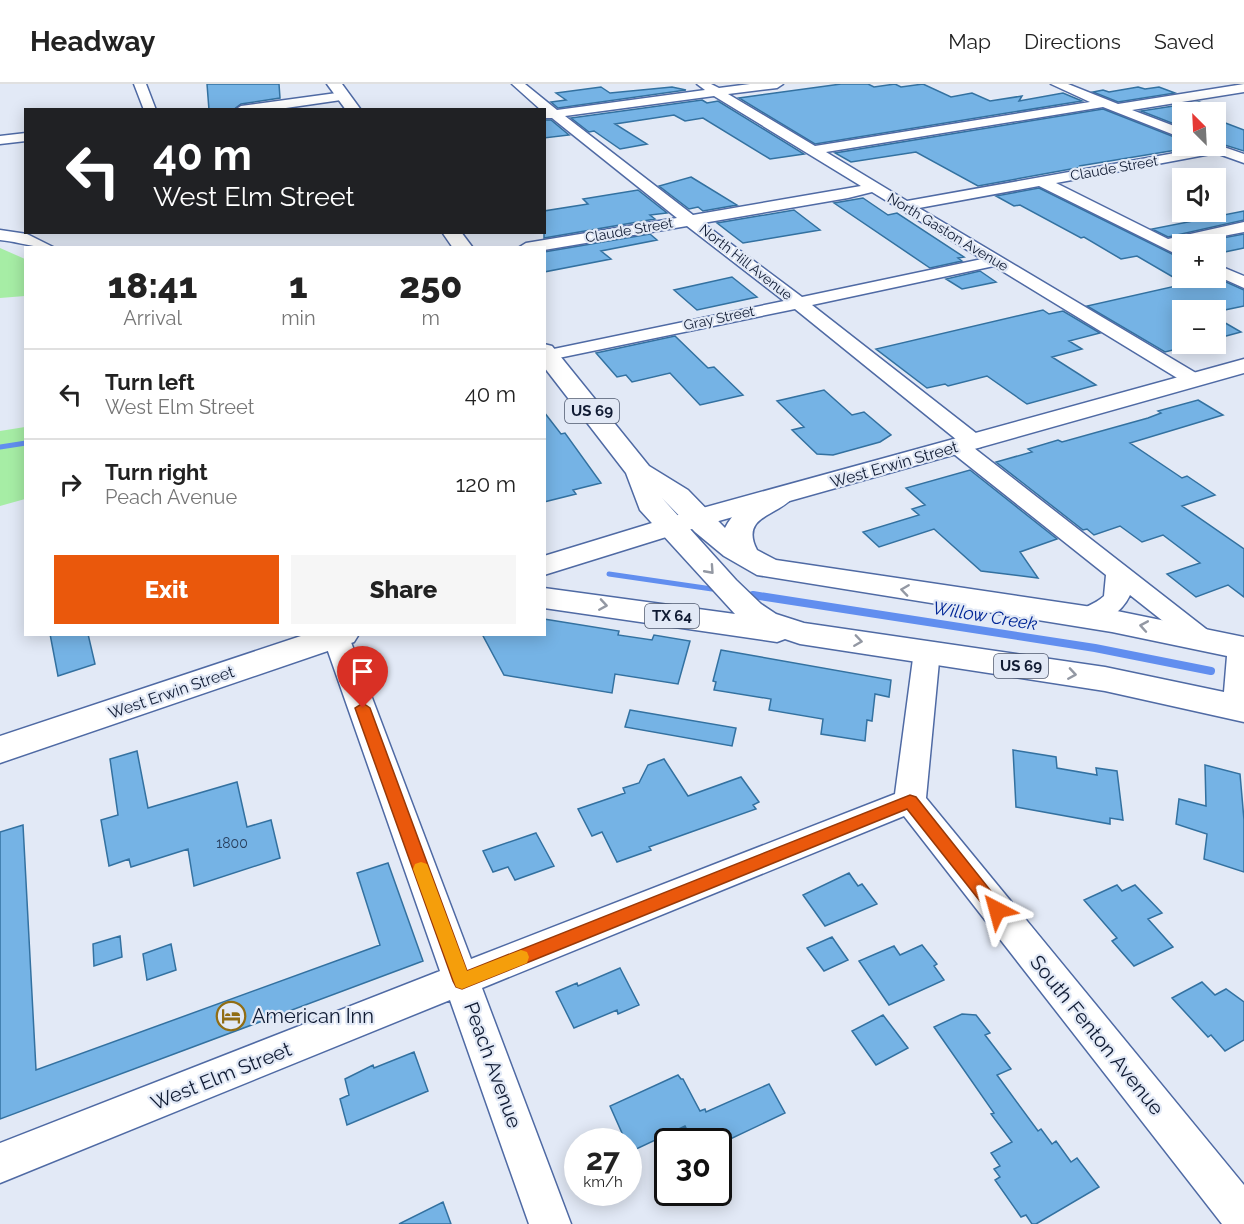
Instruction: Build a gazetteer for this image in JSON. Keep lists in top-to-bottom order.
{
  "streets": {
    "main road": ["US 69", "West Erwin Street", "TX 64"],
    "street": [
      "Claude Street",
      "North Gaston Avenue",
      "North Hill Avenue",
      "Gray Street",
      "South Fenton Avenue",
      "Peach Avenue",
      "West Elm Street"
    ]
  },
  "crossings": [
    ["Claude Street", "North Gaston Avenue"],
    ["Claude Street", "North Hill Avenue"],
    ["North Gaston Avenue", "Gray Street"],
    ["North Gaston Avenue", "West Erwin Street"],
    ["North Hill Avenue", "Gray Street"],
    ["North Hill Avenue", "US 69"],
    ["North Hill Avenue", "West Erwin Street"],
    ["Gray Street", "US 69"],
    ["US 69", "West Erwin Street"],
    ["US 69", "TX 64"],
    ["West Erwin Street", "Peach Avenue"],
    ["South Fenton Avenue", "West Elm Street"],
    ["Peach Avenue", "West Elm Street"]
  ],
  "water": ["Willow Creek"],
  "places": {
    "hotel": ["American Inn"]
  },
  "house_numbers": ["1800"],
  "north": "top left",
  "page": {
    "header": "Headway",
    "nav": ["Map", "Directions", "Saved"],
    "map_buttons": ["+", "−"],
    "turn": ["40 m", "West Elm Street"],
    "eta": [
      "18:41",
      "Arrival",
      "1",
      "min",
      "250",
      "m"
    ],
    "list": [
      {
        "name": "Turn left",
        "note": "West Elm Street",
        "value": "40 m"
      },
      {
        "name": "Turn right",
        "note": "Peach Avenue",
        "value": "120 m"
      }
    ],
    "buttons": ["Exit", "Share"],
    "speed": "27 km/h",
    "limit": "30"
  }
}
